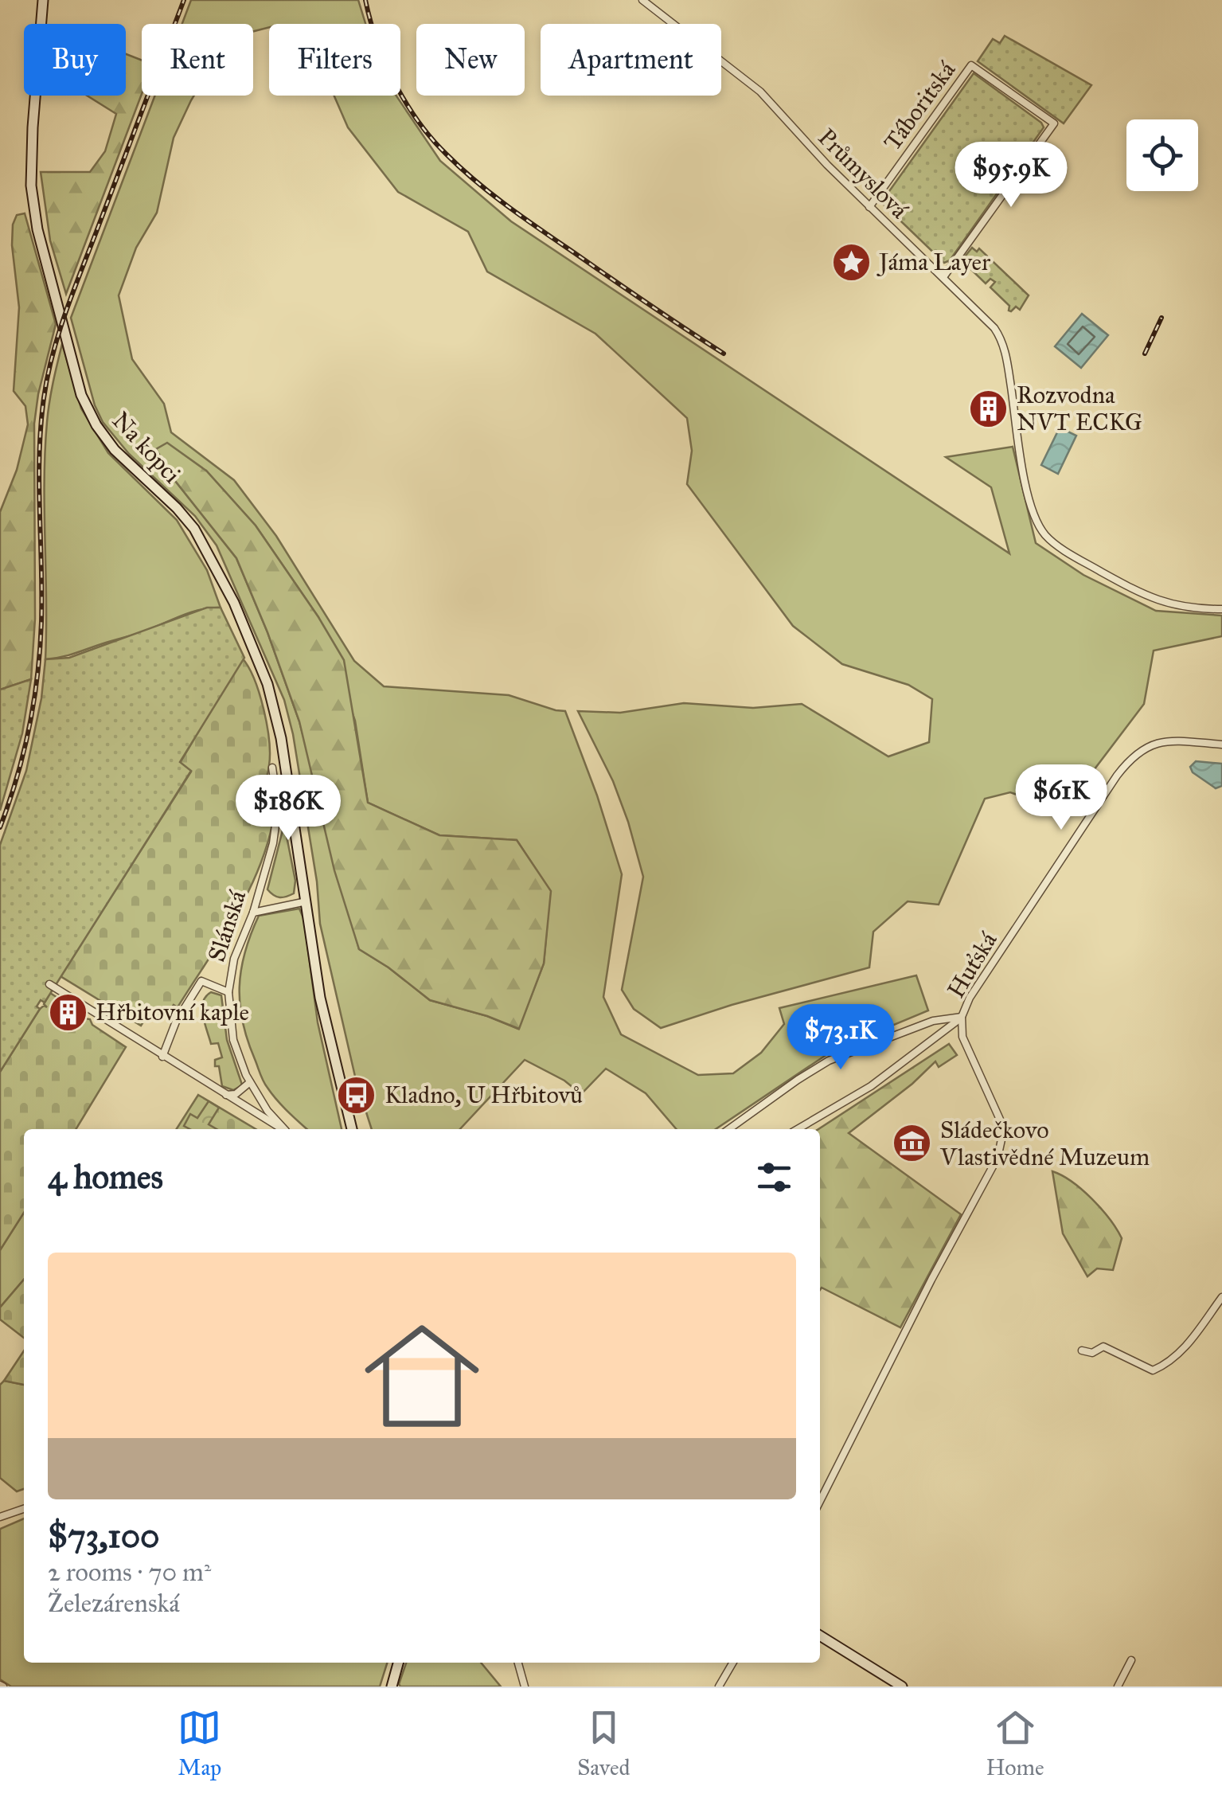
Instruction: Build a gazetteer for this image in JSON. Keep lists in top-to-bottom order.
{
  "streets": {
    "main road": ["Na kopci"],
    "street": [
      "Táboritská",
      "Průmyslová",
      "Slánská",
      "Huťská"
    ]
  },
  "crossings": [
    ["Táboritská", "Průmyslová"]
  ],
  "places": {
    "place": ["Jáma Layer"],
    "building": ["Rozvodna NVT ECKG", "Hřbitovní kaple"],
    "bus stop": ["Kladno, U Hřbitovů"],
    "museum": ["Sládečkovo Vlastivědné Muzeum"]
  },
  "page": {
    "chip": [
      "Buy",
      "Rent",
      "Filters",
      "New",
      "Apartment"
    ],
    "price": [
      "$95.9K",
      "$61K",
      "$186K",
      "$73.1K"
    ],
    "heading": "4 homes",
    "list": [
      {
        "name": "$73,100",
        "note": "2 rooms · 70 m² · Železárenská"
      }
    ],
    "tabs": ["Map", "Saved", "Home"]
  }
}
